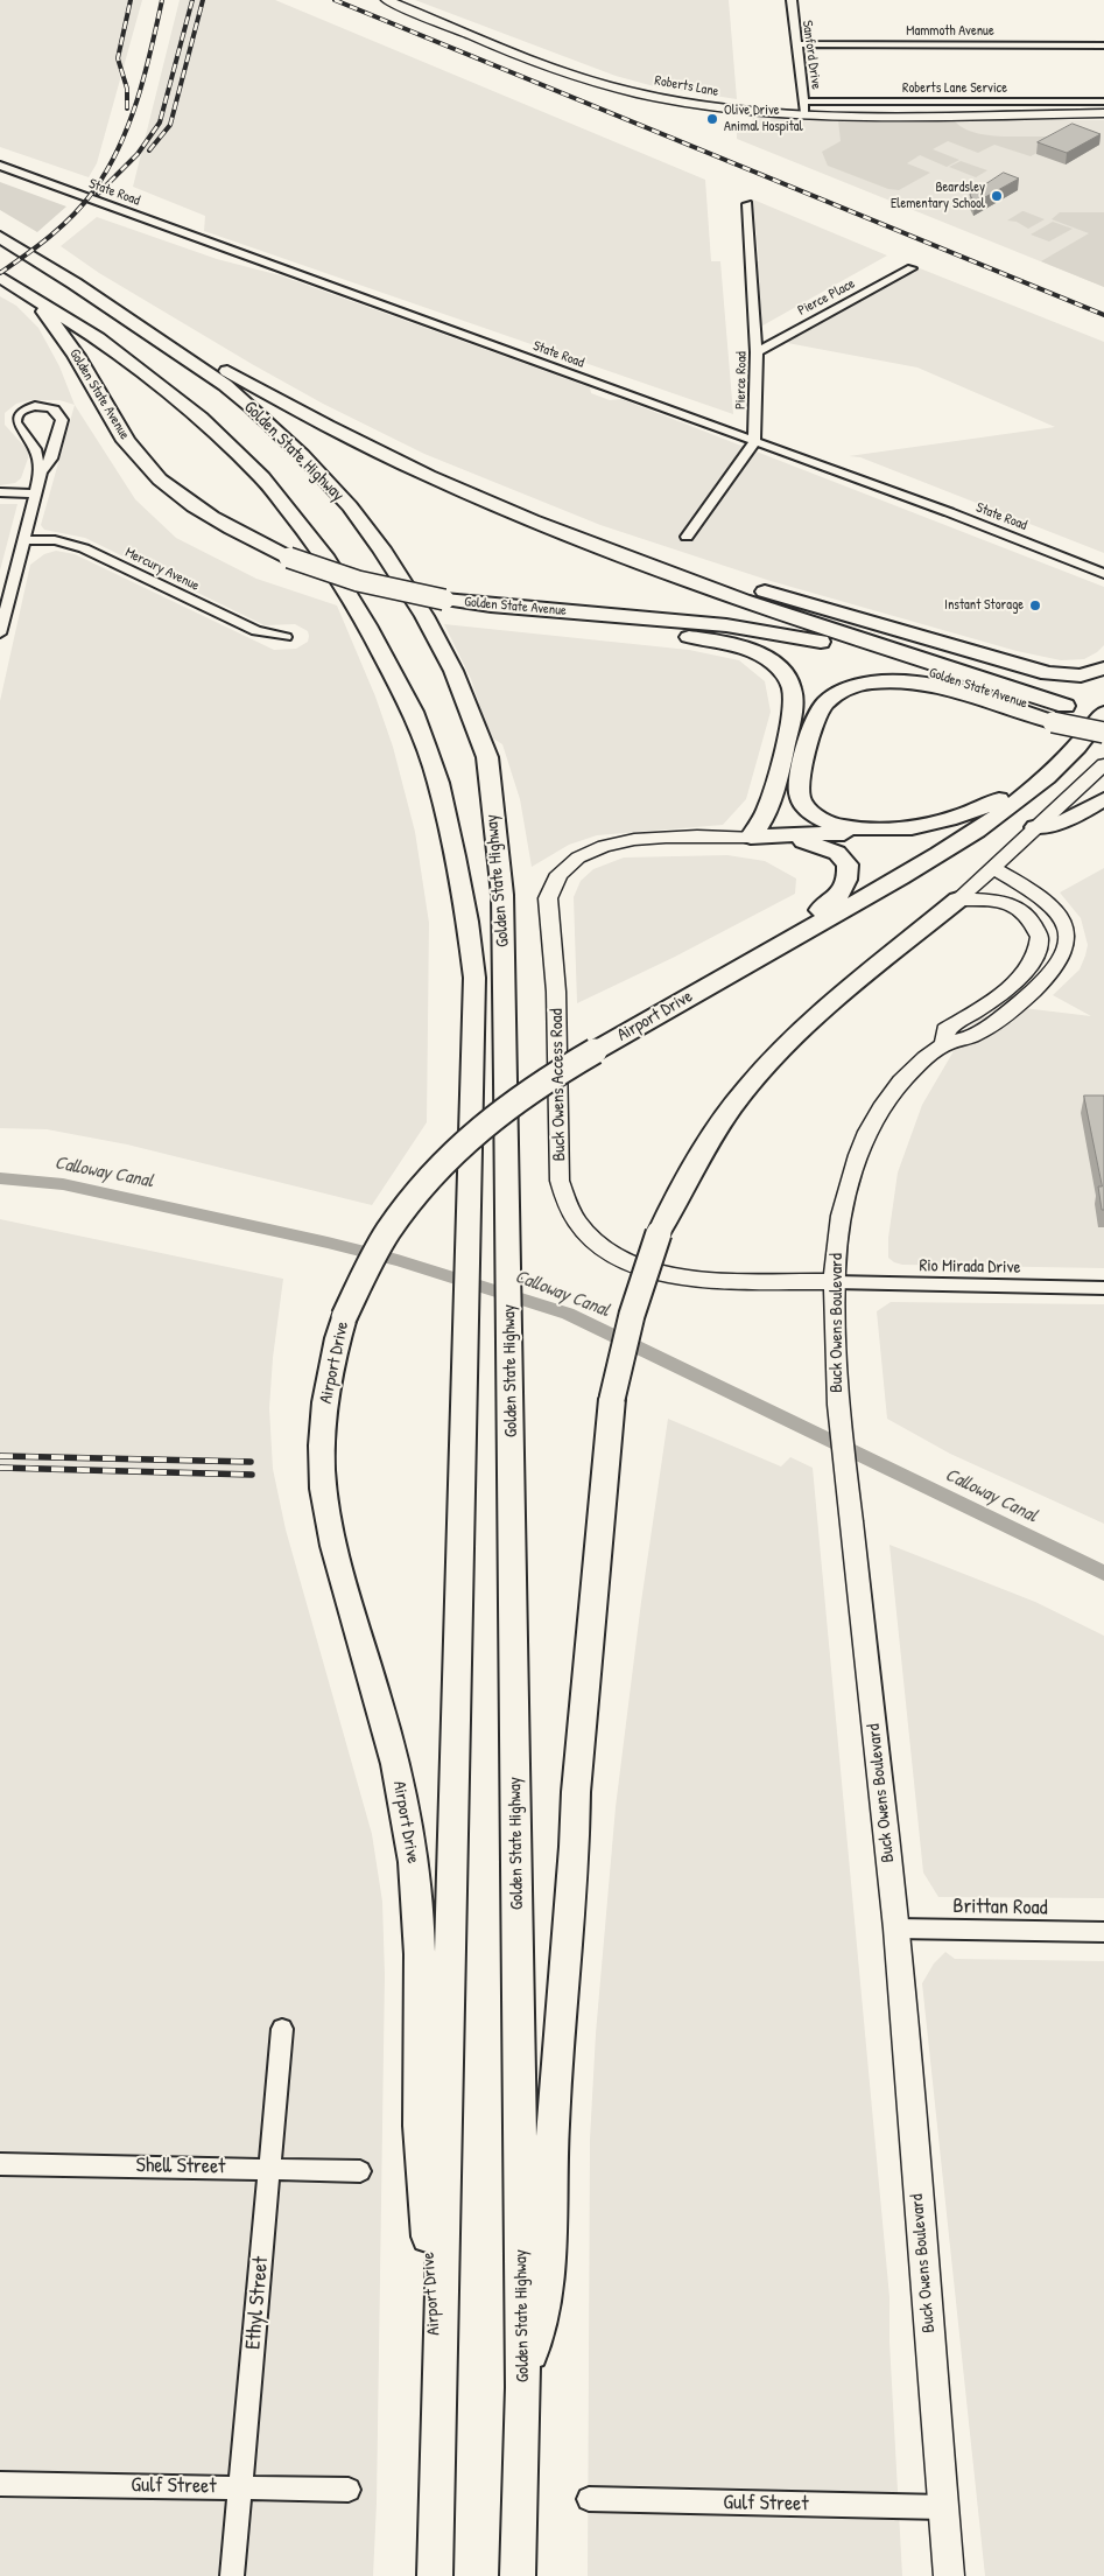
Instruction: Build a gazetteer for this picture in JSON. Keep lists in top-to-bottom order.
{
  "streets": {
    "highway": ["Golden State Avenue", "Golden State Highway", "Airport Drive"],
    "main road": ["Roberts Lane", "Buck Owens Access Road", "Buck Owens Boulevard"],
    "street": [
      "Mammoth Avenue",
      "Sanford Drive",
      "Roberts Lane Service",
      "State Road",
      "Pierce Place",
      "Pierce Road",
      "Mercury Avenue",
      "Rio Mirada Drive",
      "Brittan Road",
      "Shell Street",
      "Ethyl Street",
      "Gulf Street"
    ]
  },
  "crossings": [
    ["Mammoth Avenue", "Sanford Drive"],
    ["Sanford Drive", "Roberts Lane"],
    ["Sanford Drive", "Roberts Lane Service"],
    ["State Road", "Pierce Road"],
    ["Pierce Place", "Pierce Road"],
    ["Golden State Avenue", "Golden State Highway"],
    ["Golden State Highway", "Airport Drive"],
    ["Buck Owens Access Road", "Rio Mirada Drive"],
    ["Buck Owens Access Road", "Buck Owens Boulevard"],
    ["Rio Mirada Drive", "Buck Owens Boulevard"],
    ["Buck Owens Boulevard", "Brittan Road"],
    ["Buck Owens Boulevard", "Gulf Street"],
    ["Shell Street", "Ethyl Street"],
    ["Ethyl Street", "Gulf Street"]
  ],
  "water": ["Calloway Canal"],
  "places": ["Olive Drive Animal Hospital", "Beardsley Elementary School", "Instant Storage"]
}
